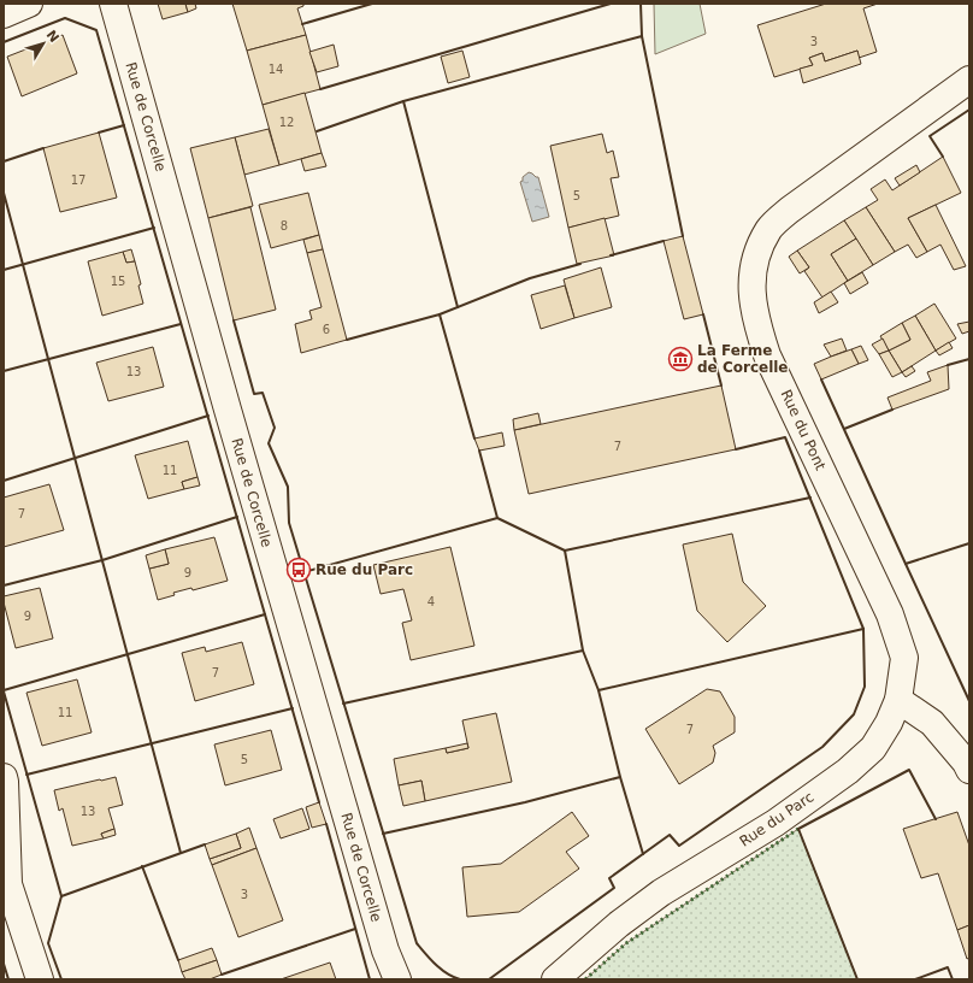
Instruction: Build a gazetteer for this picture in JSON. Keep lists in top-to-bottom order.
{
  "streets": {
    "street": ["Rue de Corcelle", "Rue du Pont", "Rue du Parc"]
  },
  "crossings": [
    ["Rue du Pont", "Rue du Parc"]
  ],
  "places": {
    "museum": ["La Ferme de Corcelle"],
    "bus stop": ["Rue du Parc"]
  },
  "house_numbers": [
    "3",
    "14",
    "12",
    "17",
    "5",
    "8",
    "15",
    "6",
    "13",
    "7",
    "11",
    "7",
    "9",
    "4",
    "9",
    "7",
    "11",
    "7",
    "5",
    "13",
    "3"
  ],
  "north": "top right"
}
